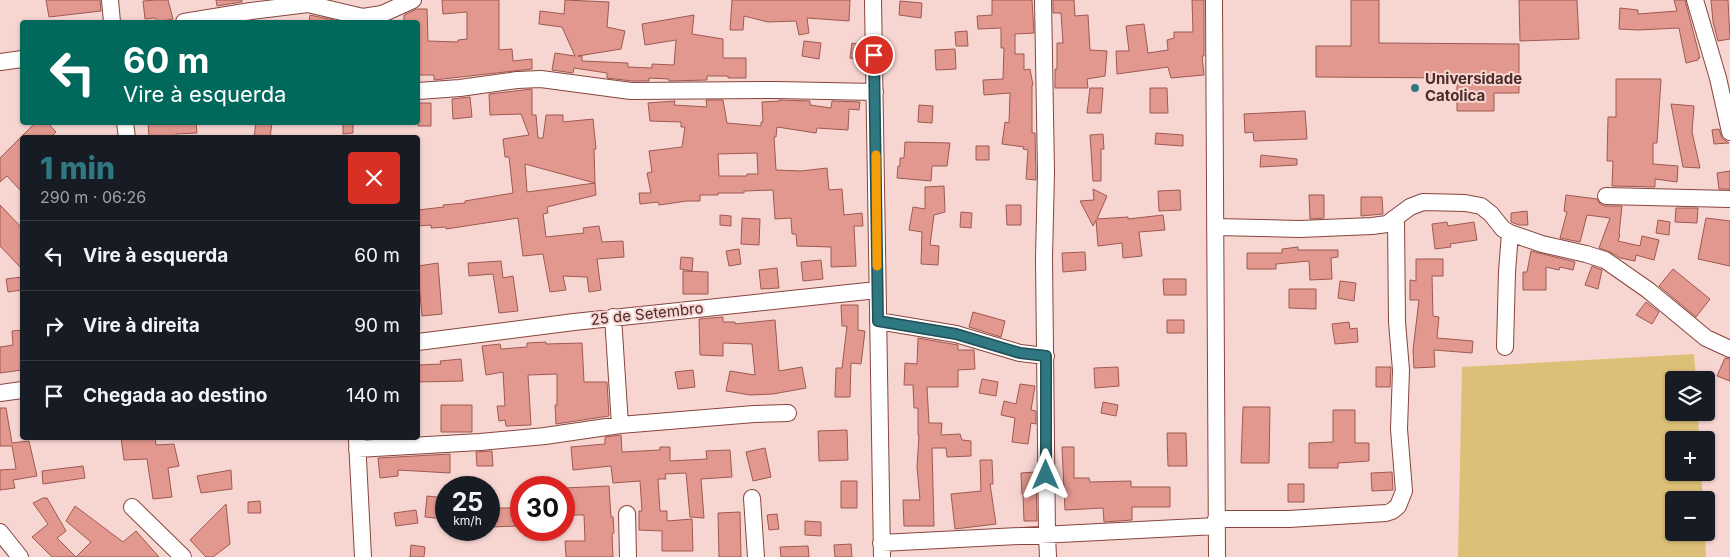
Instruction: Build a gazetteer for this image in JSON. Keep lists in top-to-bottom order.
{
  "streets": {
    "street": ["25 de Setembro"]
  },
  "places": ["Universidade Catolica"],
  "page": {
    "turn": ["60 m", "Vire à esquerda"],
    "heading": ["1 min", "290 m · 06:26"],
    "list": [
      {
        "name": "Vire à esquerda",
        "value": "60 m"
      },
      {
        "name": "Vire à direita",
        "value": "90 m"
      },
      {
        "name": "Chegada ao destino",
        "value": "140 m"
      }
    ],
    "map_buttons": ["+", "−"],
    "speed": "25 km/h",
    "limit": "30"
  }
}
